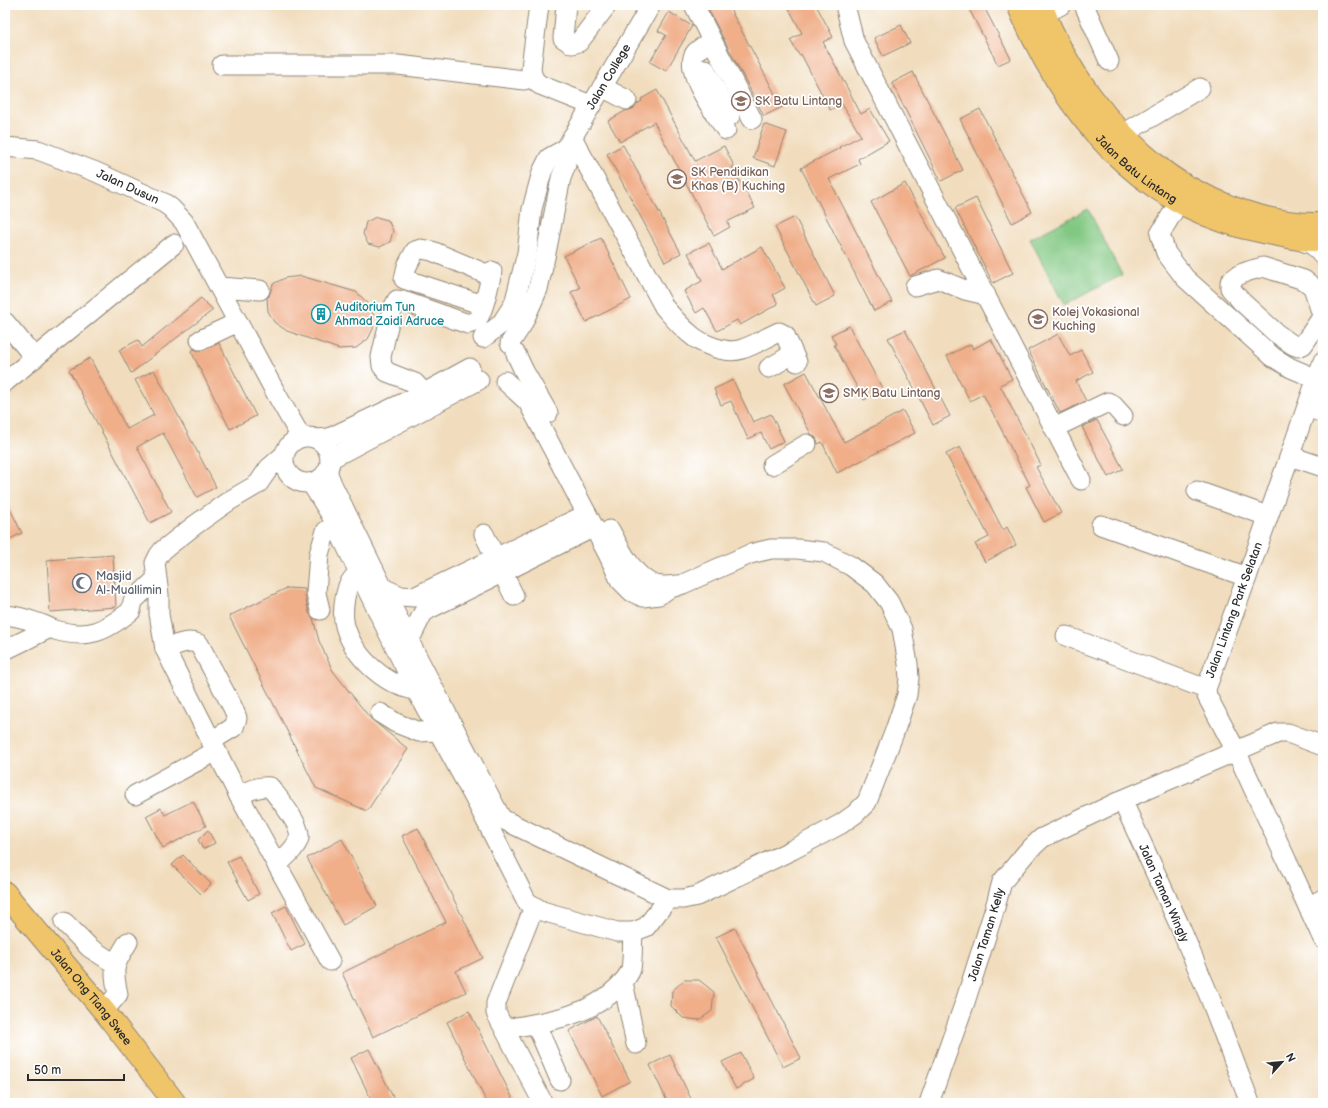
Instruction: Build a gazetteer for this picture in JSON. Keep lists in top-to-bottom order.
{
  "streets": {
    "main road": ["Jalan Batu Lintang", "Jalan Ong Tiang Swee"],
    "street": [
      "Jalan College",
      "Jalan Dusun",
      "Jalan Lintang Park Selatan",
      "Jalan Taman Wingly",
      "Jalan Taman Kelly"
    ]
  },
  "crossings": [
    ["Jalan Taman Wingly", "Jalan Taman Kelly"]
  ],
  "places": {
    "school or university": [
      "SK Batu Lintang",
      "SK Pendidikan Khas (B) Kuching",
      "Kolej Vokasional Kuching",
      "SMK Batu Lintang"
    ],
    "building": ["Auditorium Tun Ahmad Zaidi Adruce"],
    "mosque": ["Masjid Al-Muallimin"]
  },
  "scale_bar": "50 m",
  "north": "top right"
}
